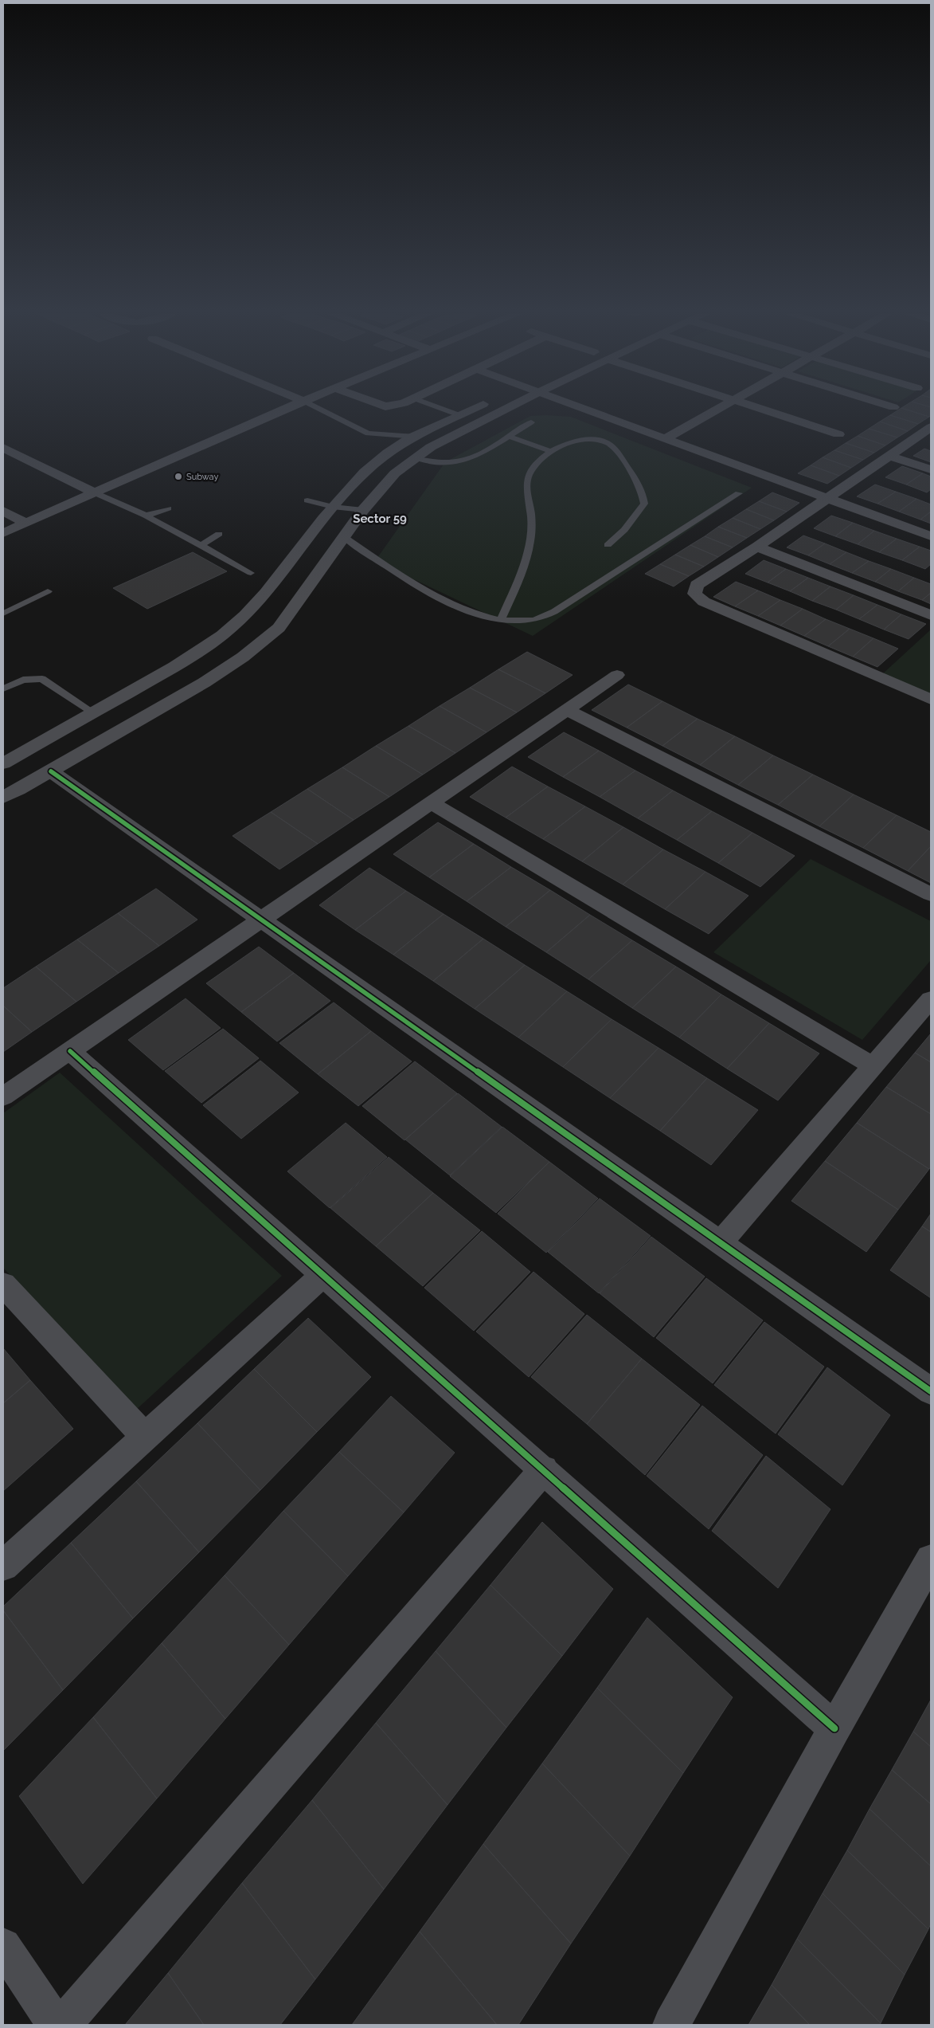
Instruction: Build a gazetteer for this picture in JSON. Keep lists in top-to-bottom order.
{
  "districts": ["Sector 59"],
  "places": ["Subway"]
}
